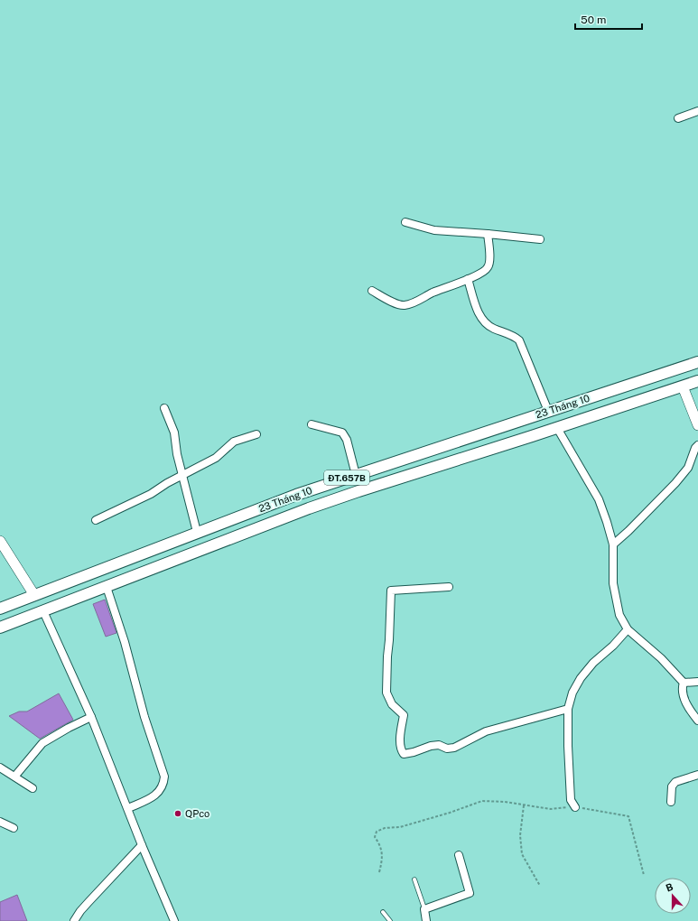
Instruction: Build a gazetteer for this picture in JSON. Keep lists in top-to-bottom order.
{
  "streets": {
    "main road": ["23 Tháng 10", "ĐT.657B"]
  },
  "places": ["QPco"],
  "scale_bar": "50 m",
  "north": "top"
}
